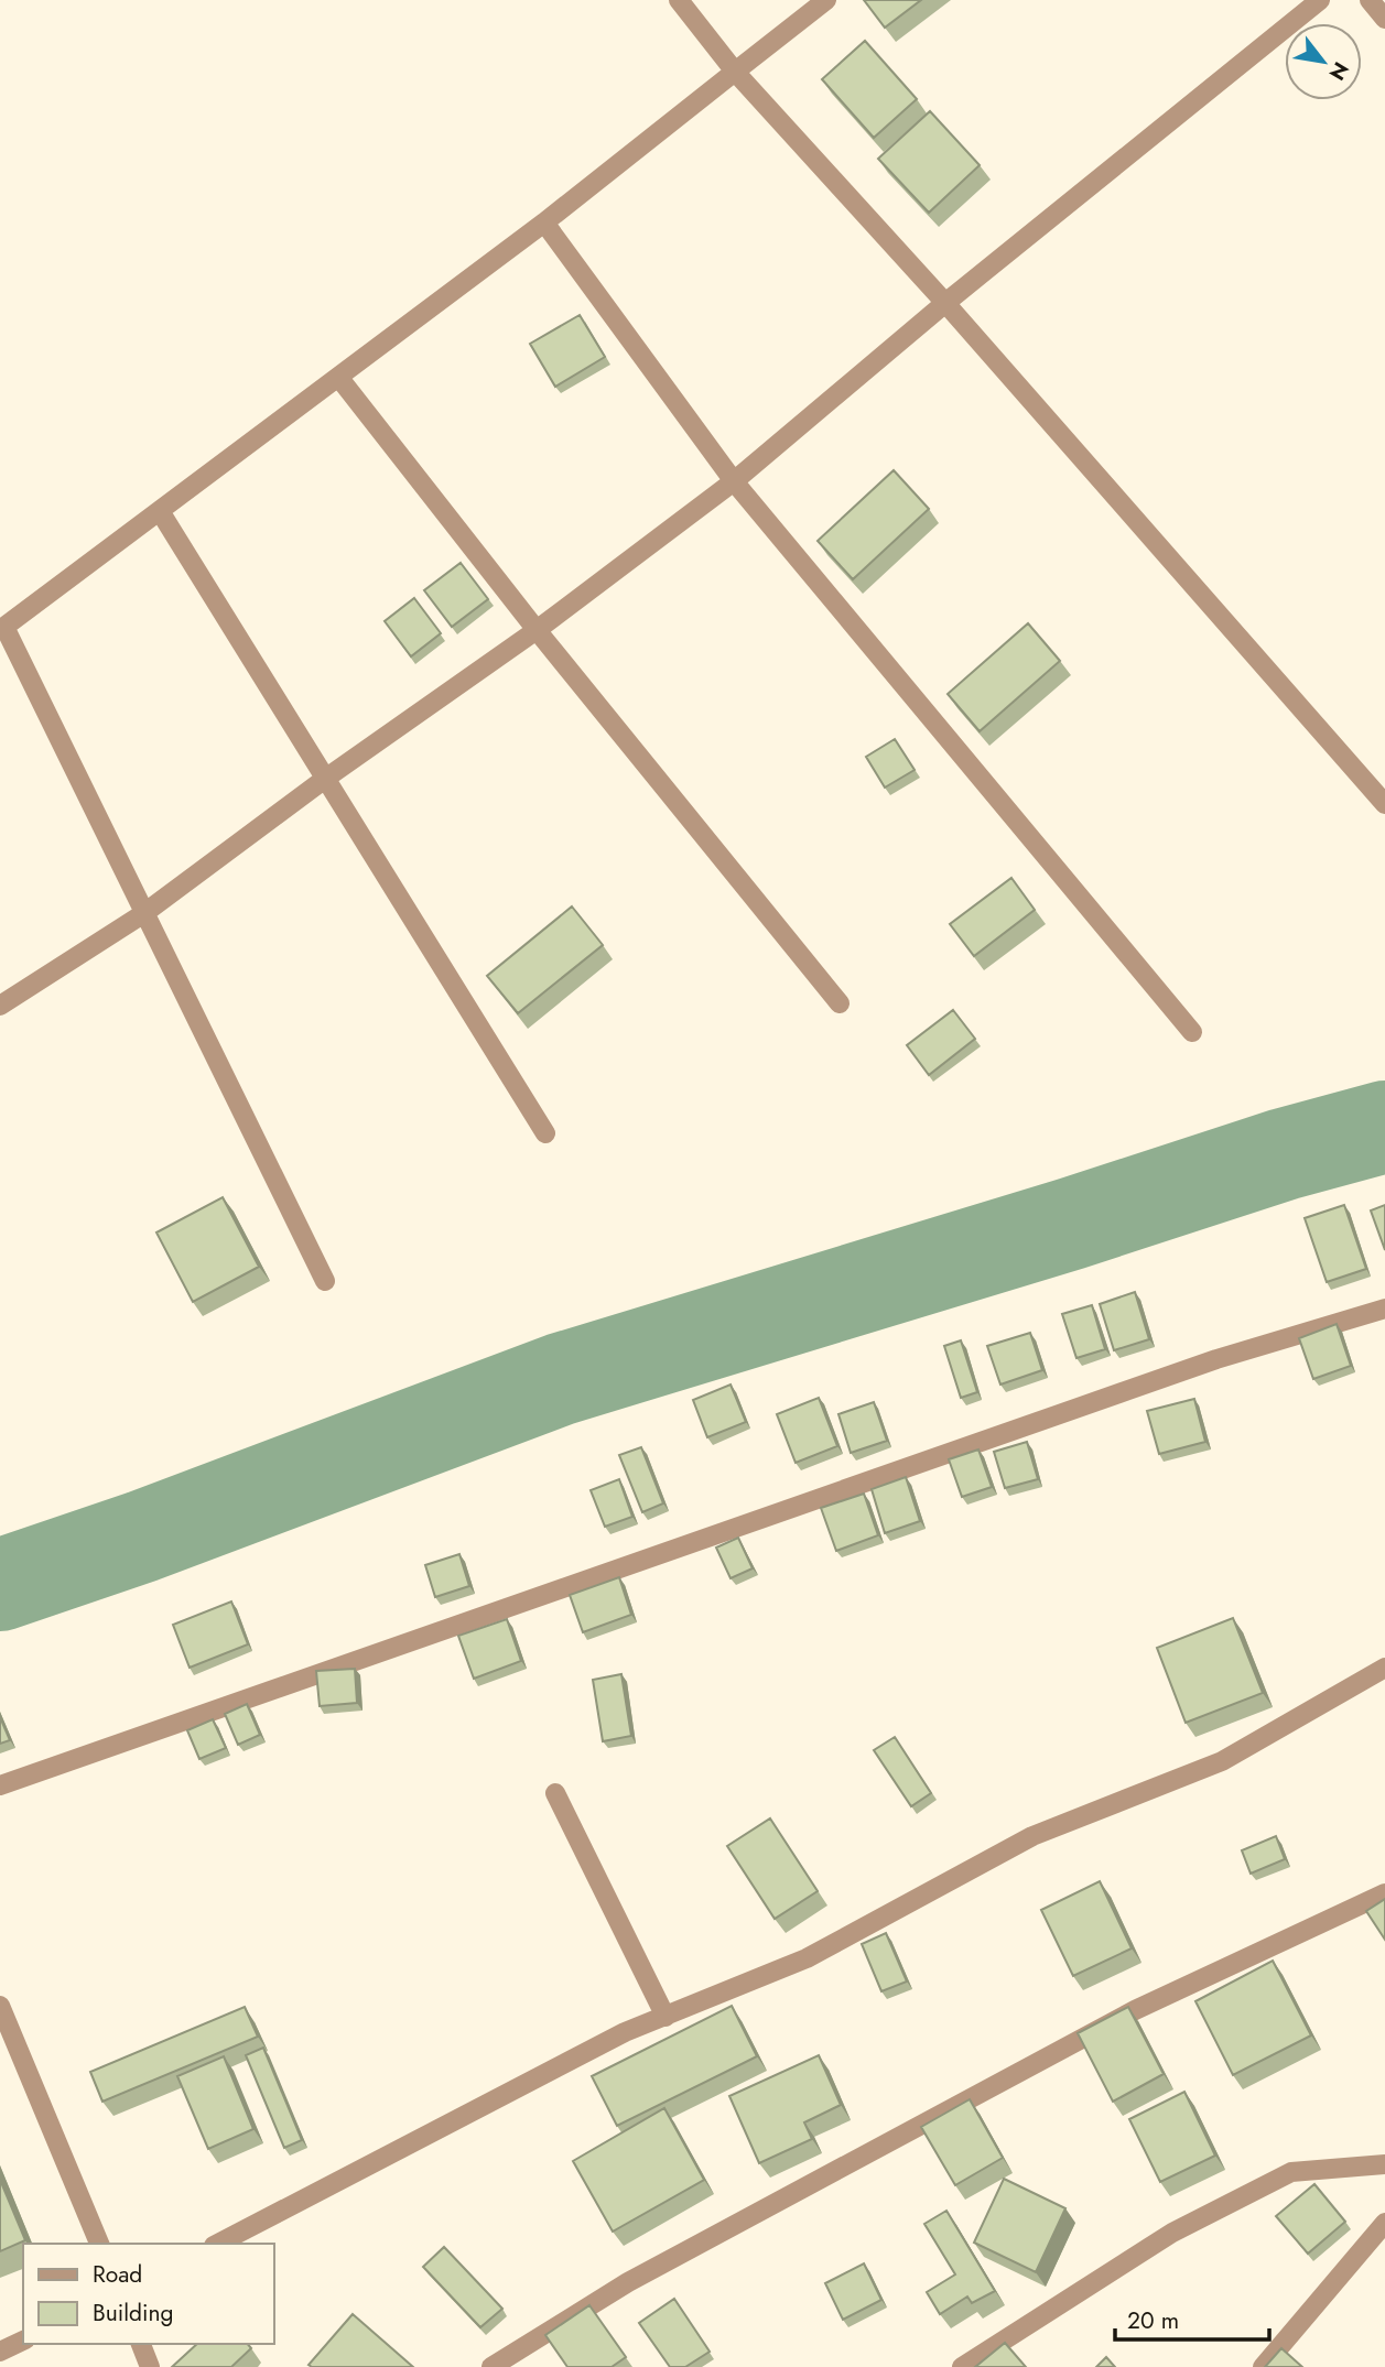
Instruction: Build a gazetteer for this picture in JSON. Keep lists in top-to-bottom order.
{
  "legend": ["Road", "Building"],
  "scale_bar": "20 m",
  "north": "bottom right"
}
